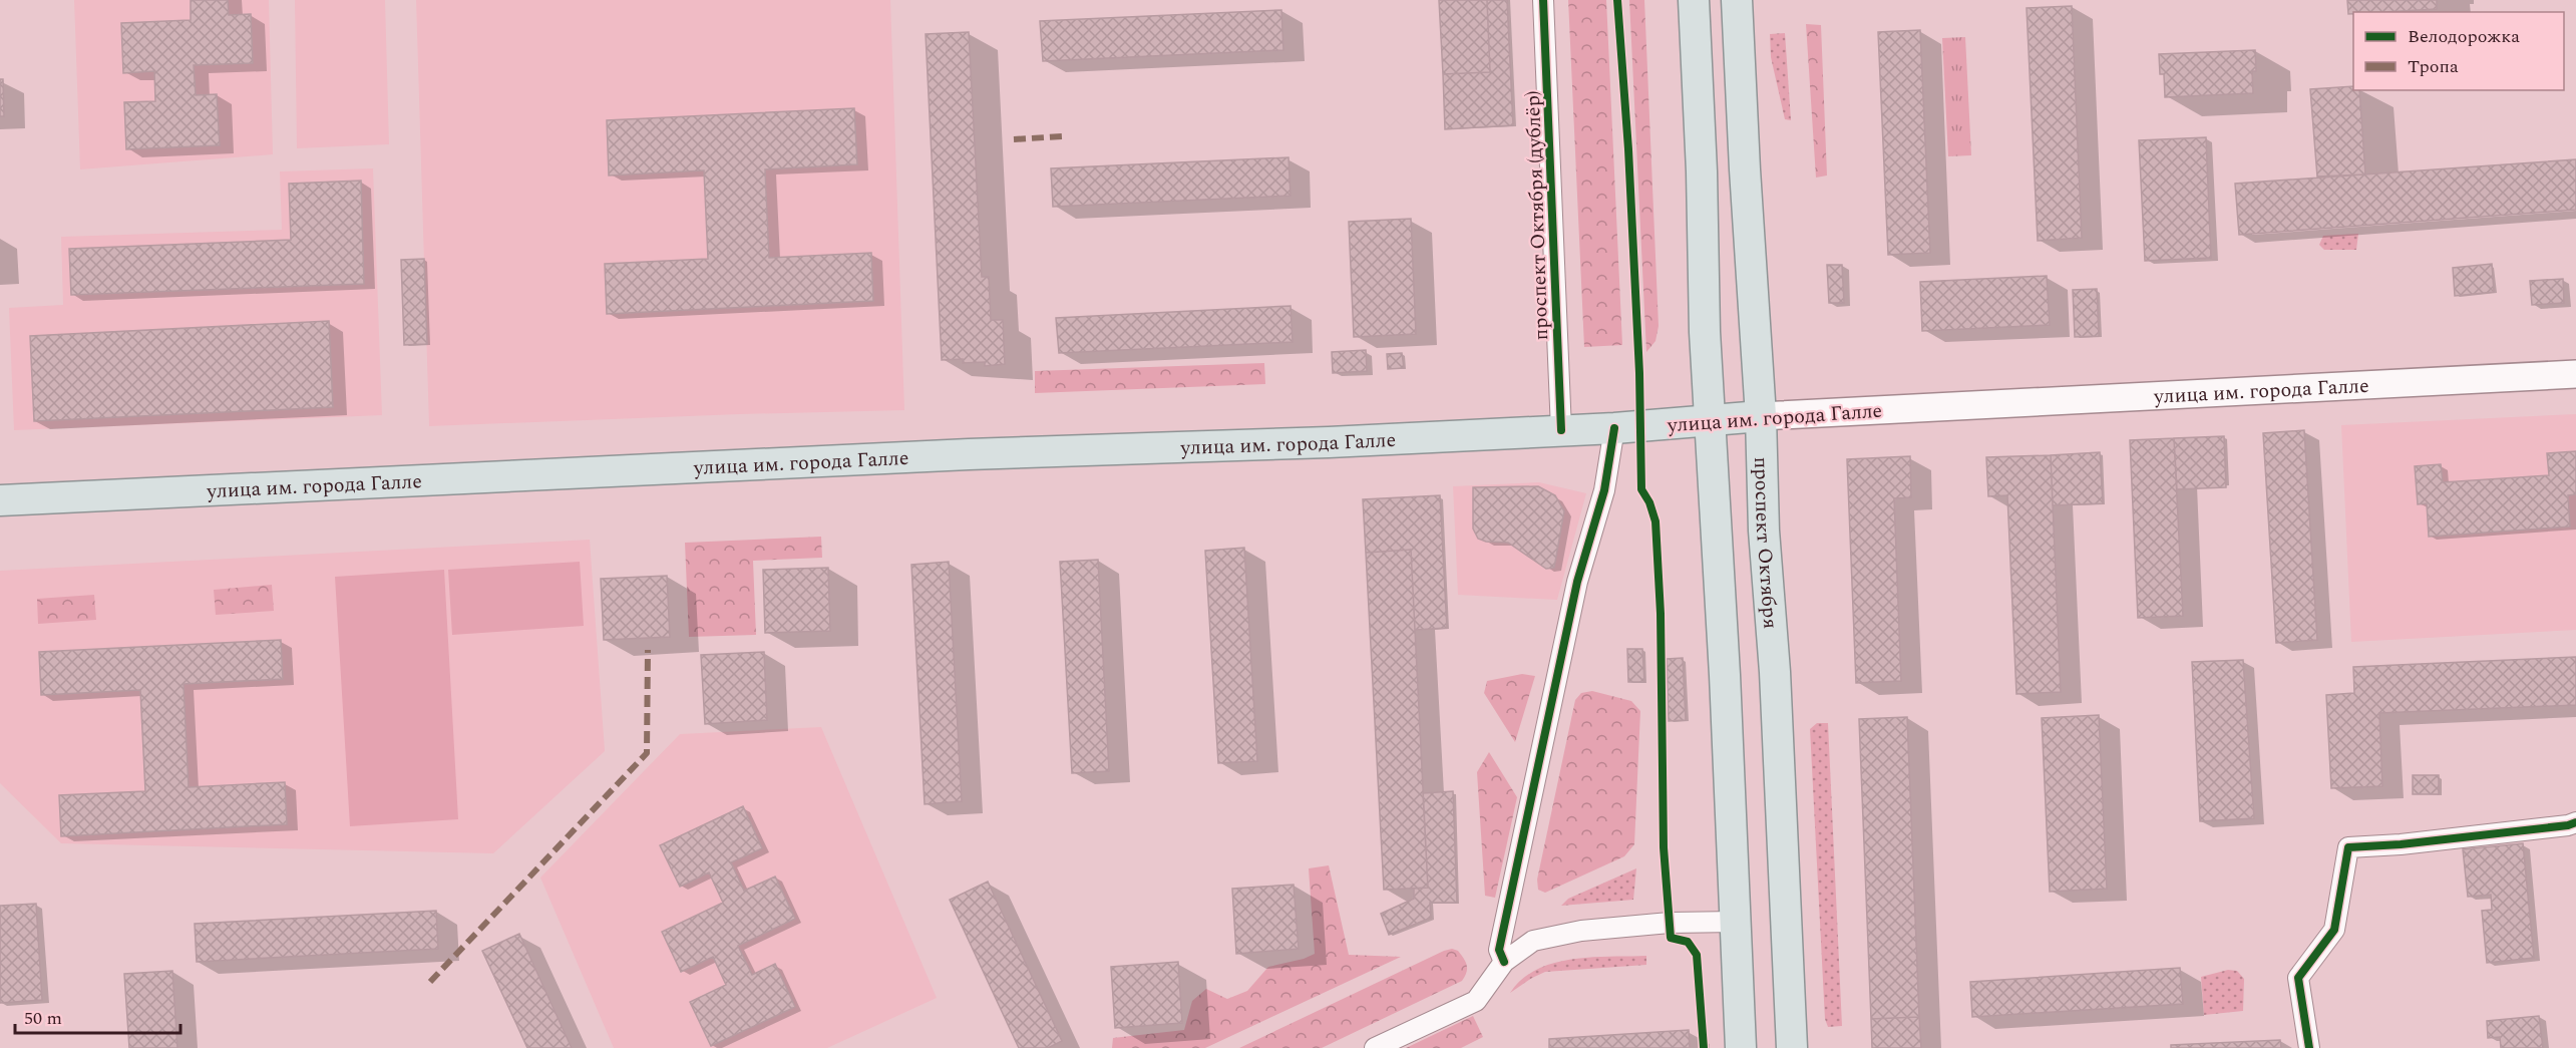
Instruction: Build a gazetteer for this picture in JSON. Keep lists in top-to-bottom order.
{
  "streets": {
    "main road": ["улица им. города Галле", "проспект Октября"],
    "street": ["проспект Октября (дублёр)"]
  },
  "crossings": [
    ["проспект Октября (дублёр)", "улица им. города Галле"],
    ["улица им. города Галле", "проспект Октября"]
  ],
  "legend": ["Велодорожка", "Тропа"],
  "scale_bar": "50 m"
}
